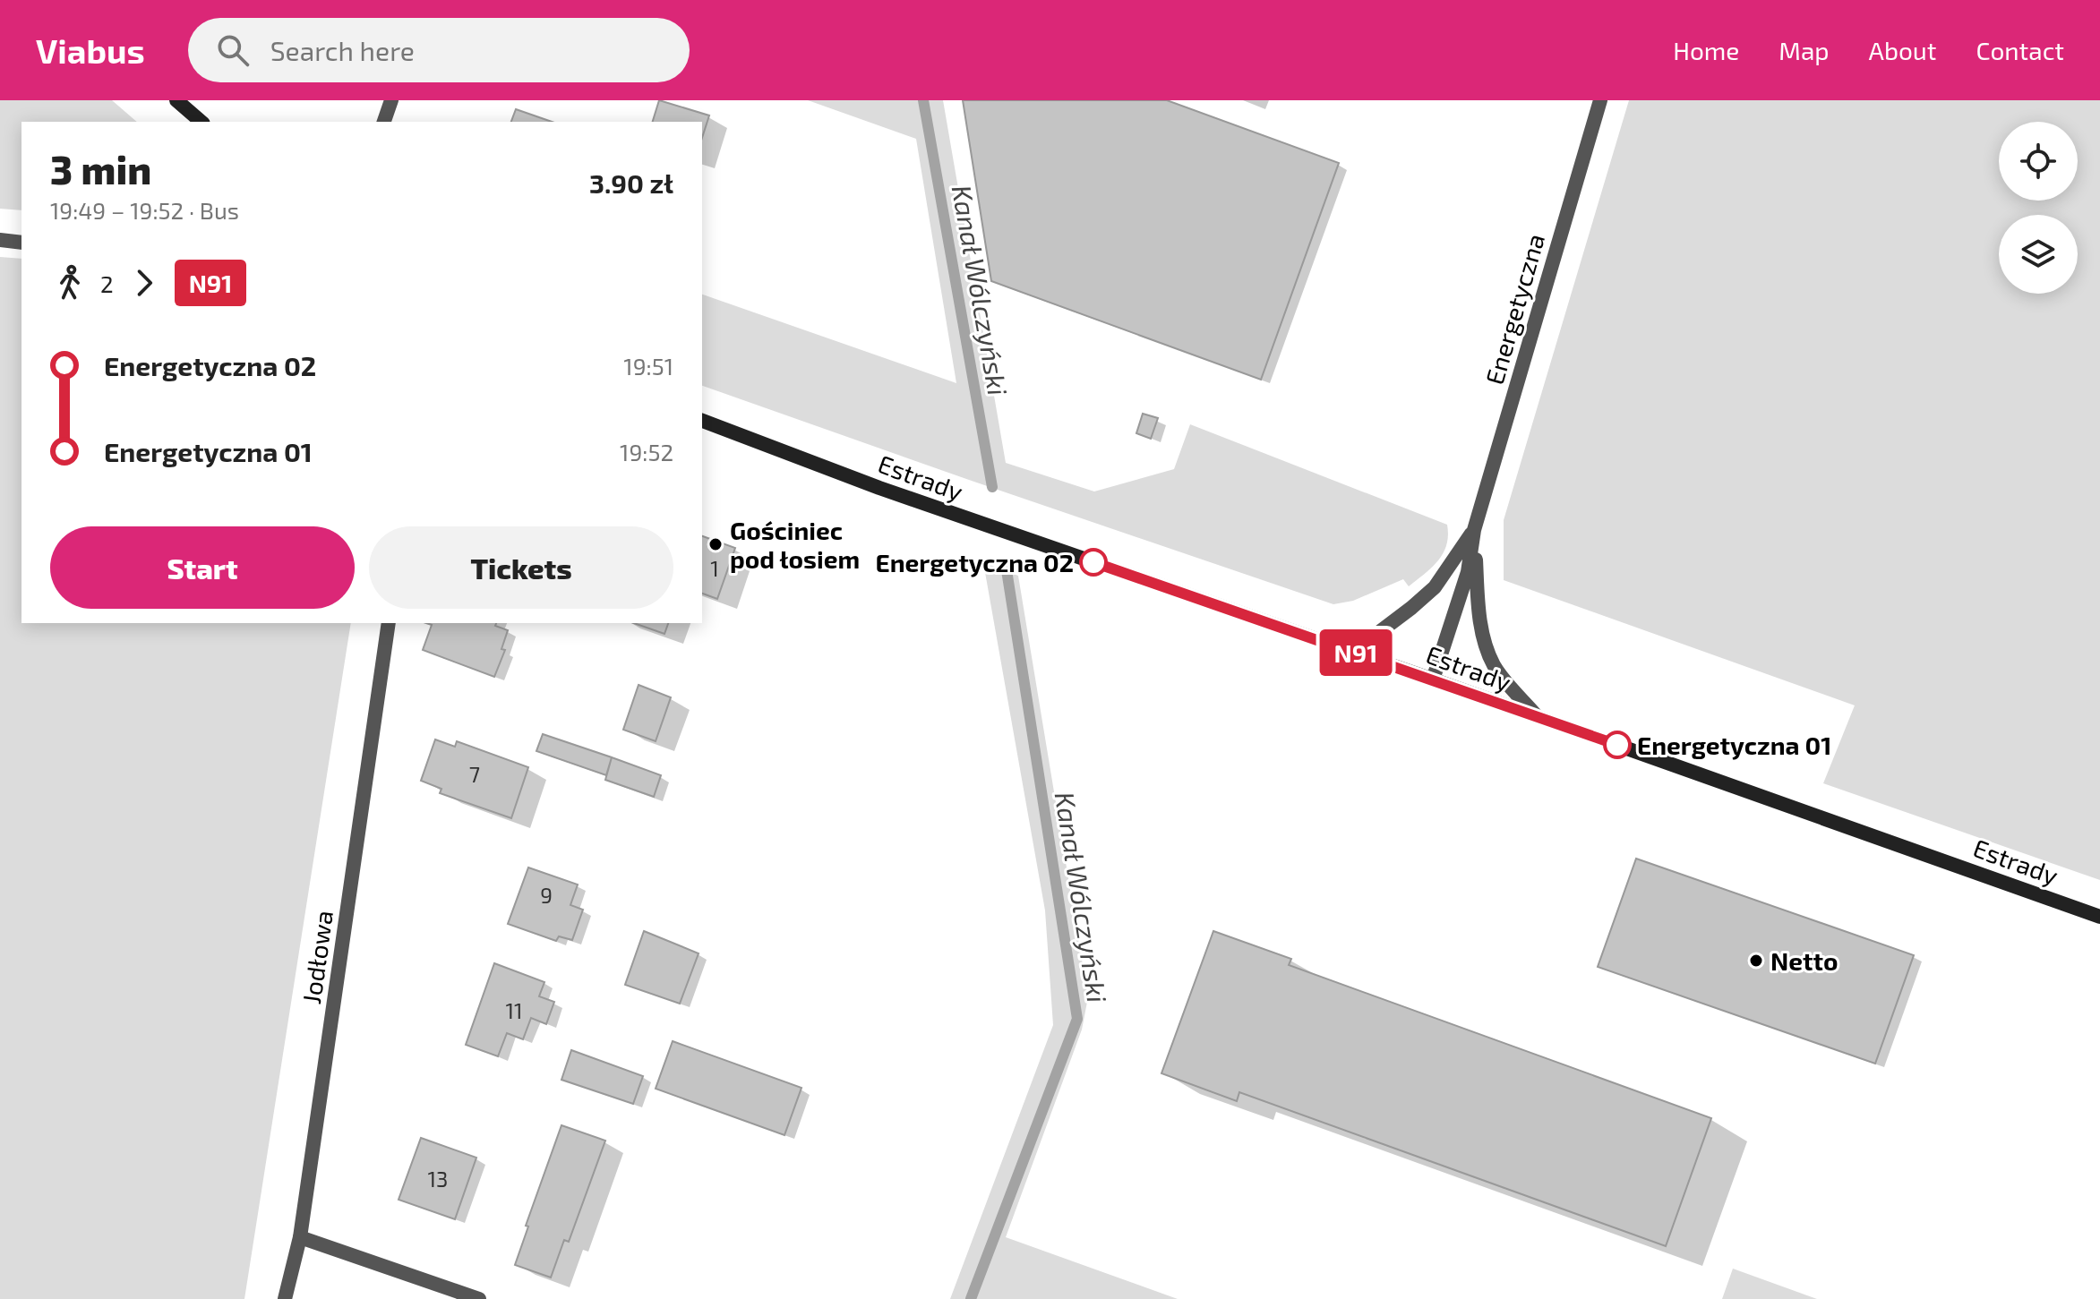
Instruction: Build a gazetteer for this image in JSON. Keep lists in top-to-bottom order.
{
  "streets": {
    "main road": ["Estrady"],
    "street": ["Energetyczna", "Jodłowa"]
  },
  "crossings": [
    ["Energetyczna", "Estrady"]
  ],
  "water": ["Kanał Wólczyński"],
  "places": [
    "Gościniec pod łosiem",
    "Energetyczna 02",
    "Energetyczna 01",
    "Netto"
  ],
  "lines": ["bus line N91"],
  "house_numbers": [
    "1",
    "7",
    "9",
    "11",
    "13"
  ],
  "page": {
    "header": "Viabus",
    "search": "Search here",
    "nav": [
      "Home",
      "Map",
      "About",
      "Contact"
    ],
    "on_map": "N91",
    "heading": ["3 min", "19:49 – 19:52 · Bus", "3.90 zł"],
    "legs": ["2", "N91"],
    "list": [
      {
        "name": "Energetyczna 02",
        "value": "19:51"
      },
      {
        "name": "Energetyczna 01",
        "value": "19:52"
      }
    ],
    "buttons": ["Start", "Tickets"]
  }
}
